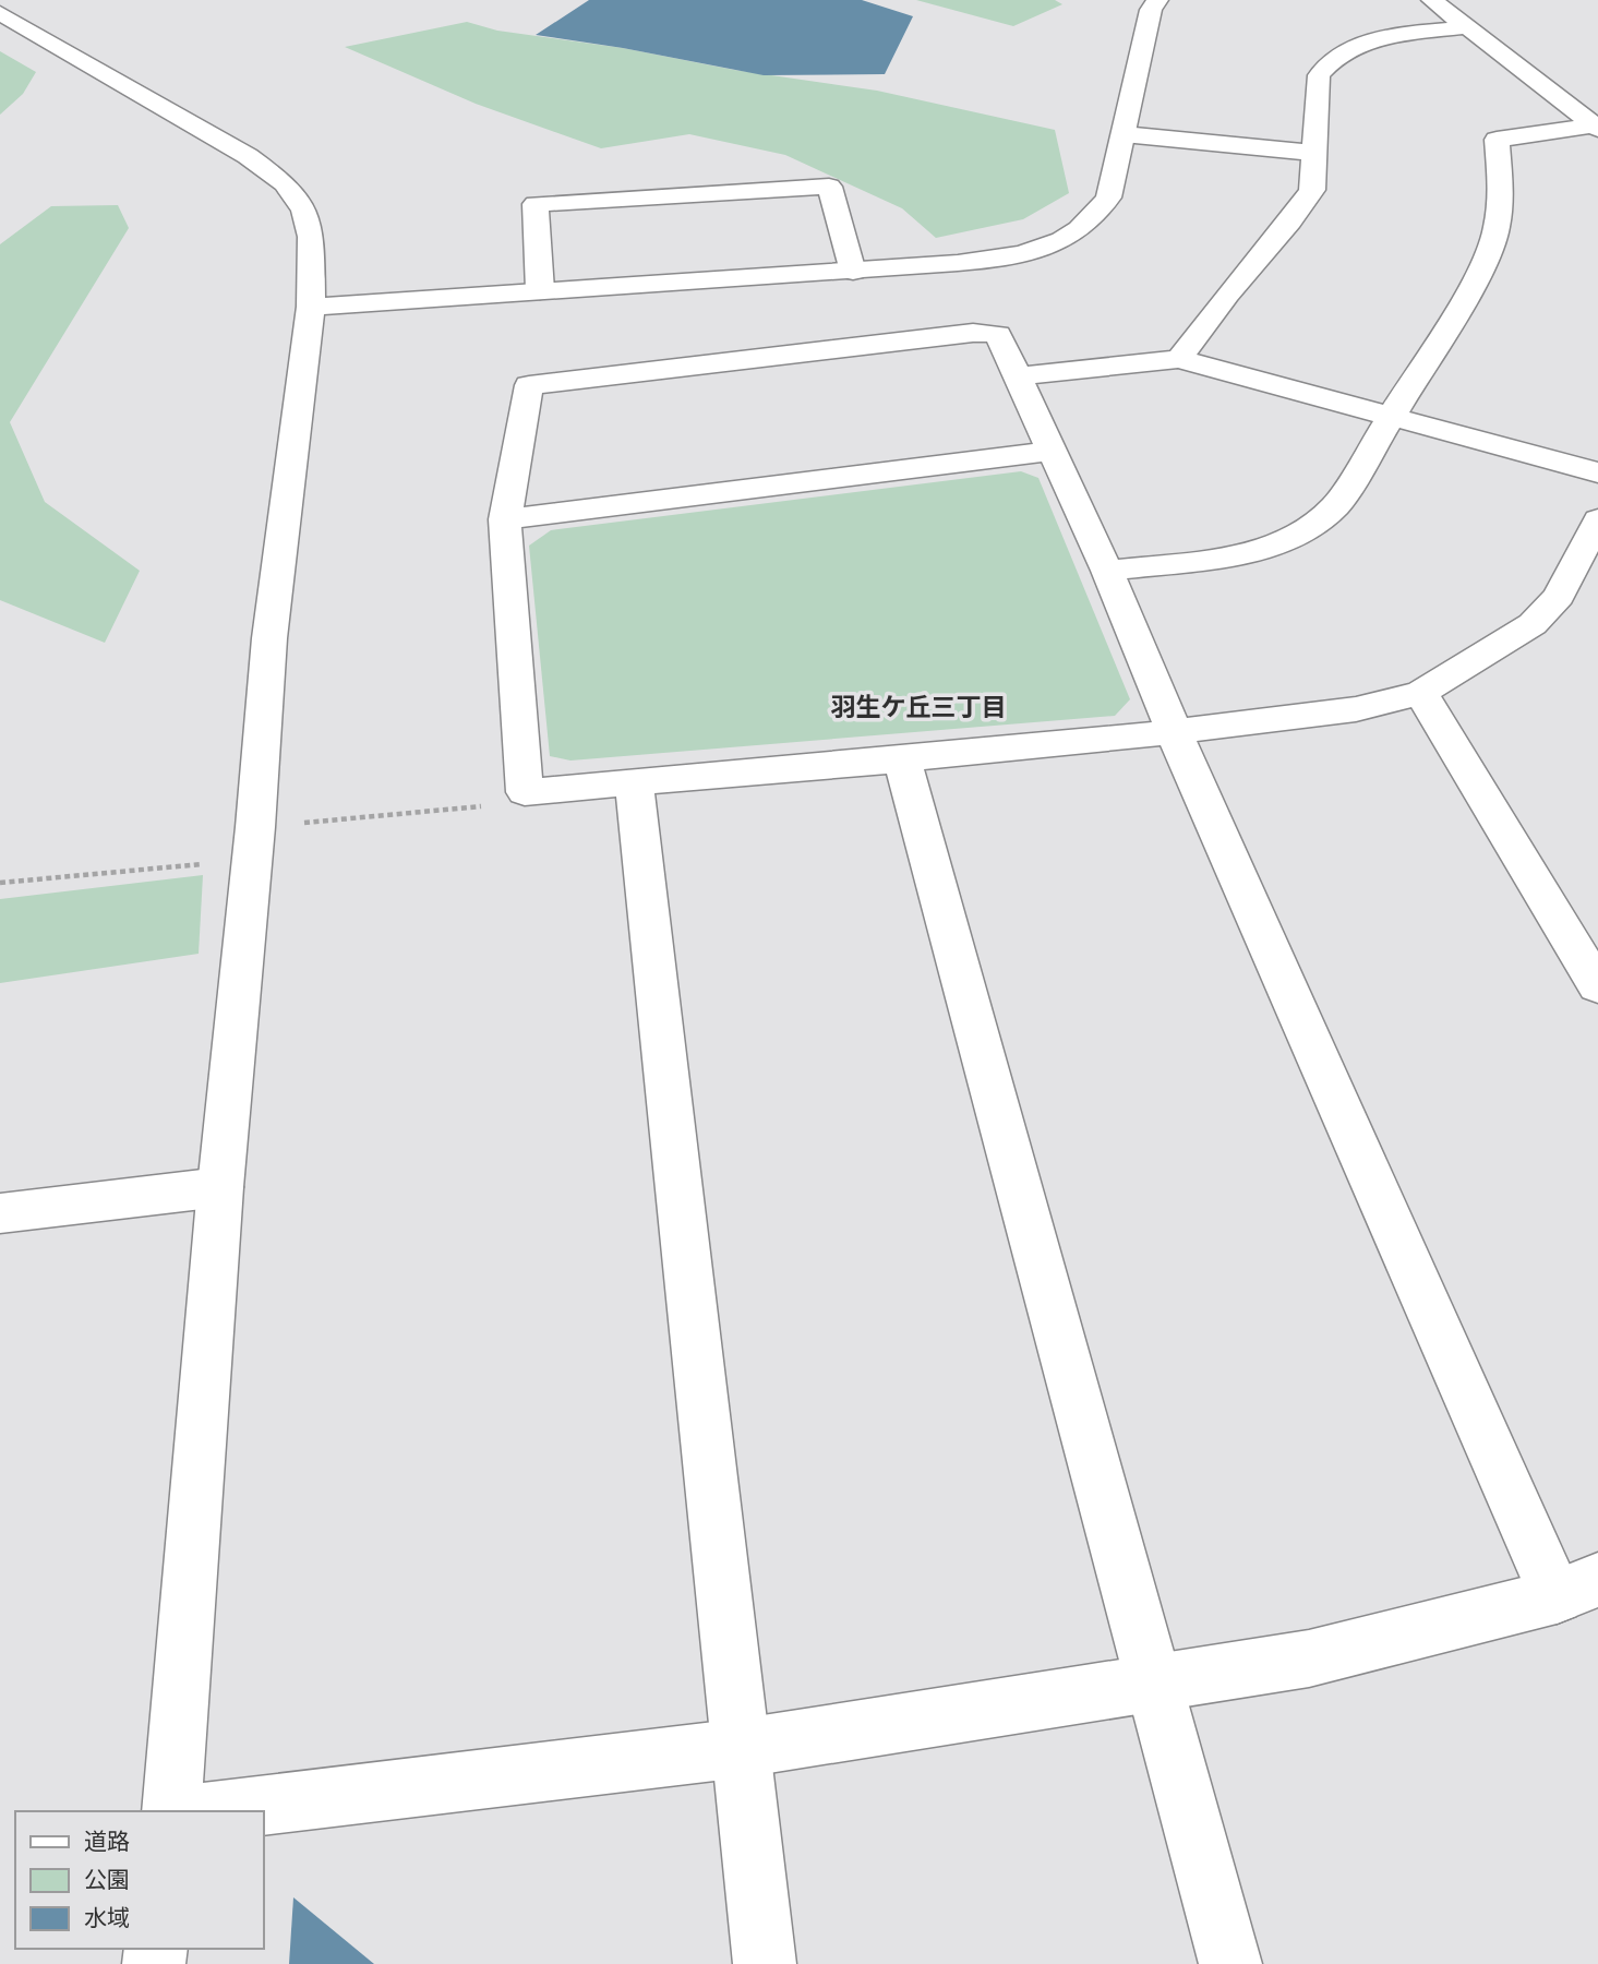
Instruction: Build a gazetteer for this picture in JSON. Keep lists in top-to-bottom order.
{
  "districts": ["羽生ケ丘三丁目"],
  "legend": ["道路", "公園", "水域"]
}
